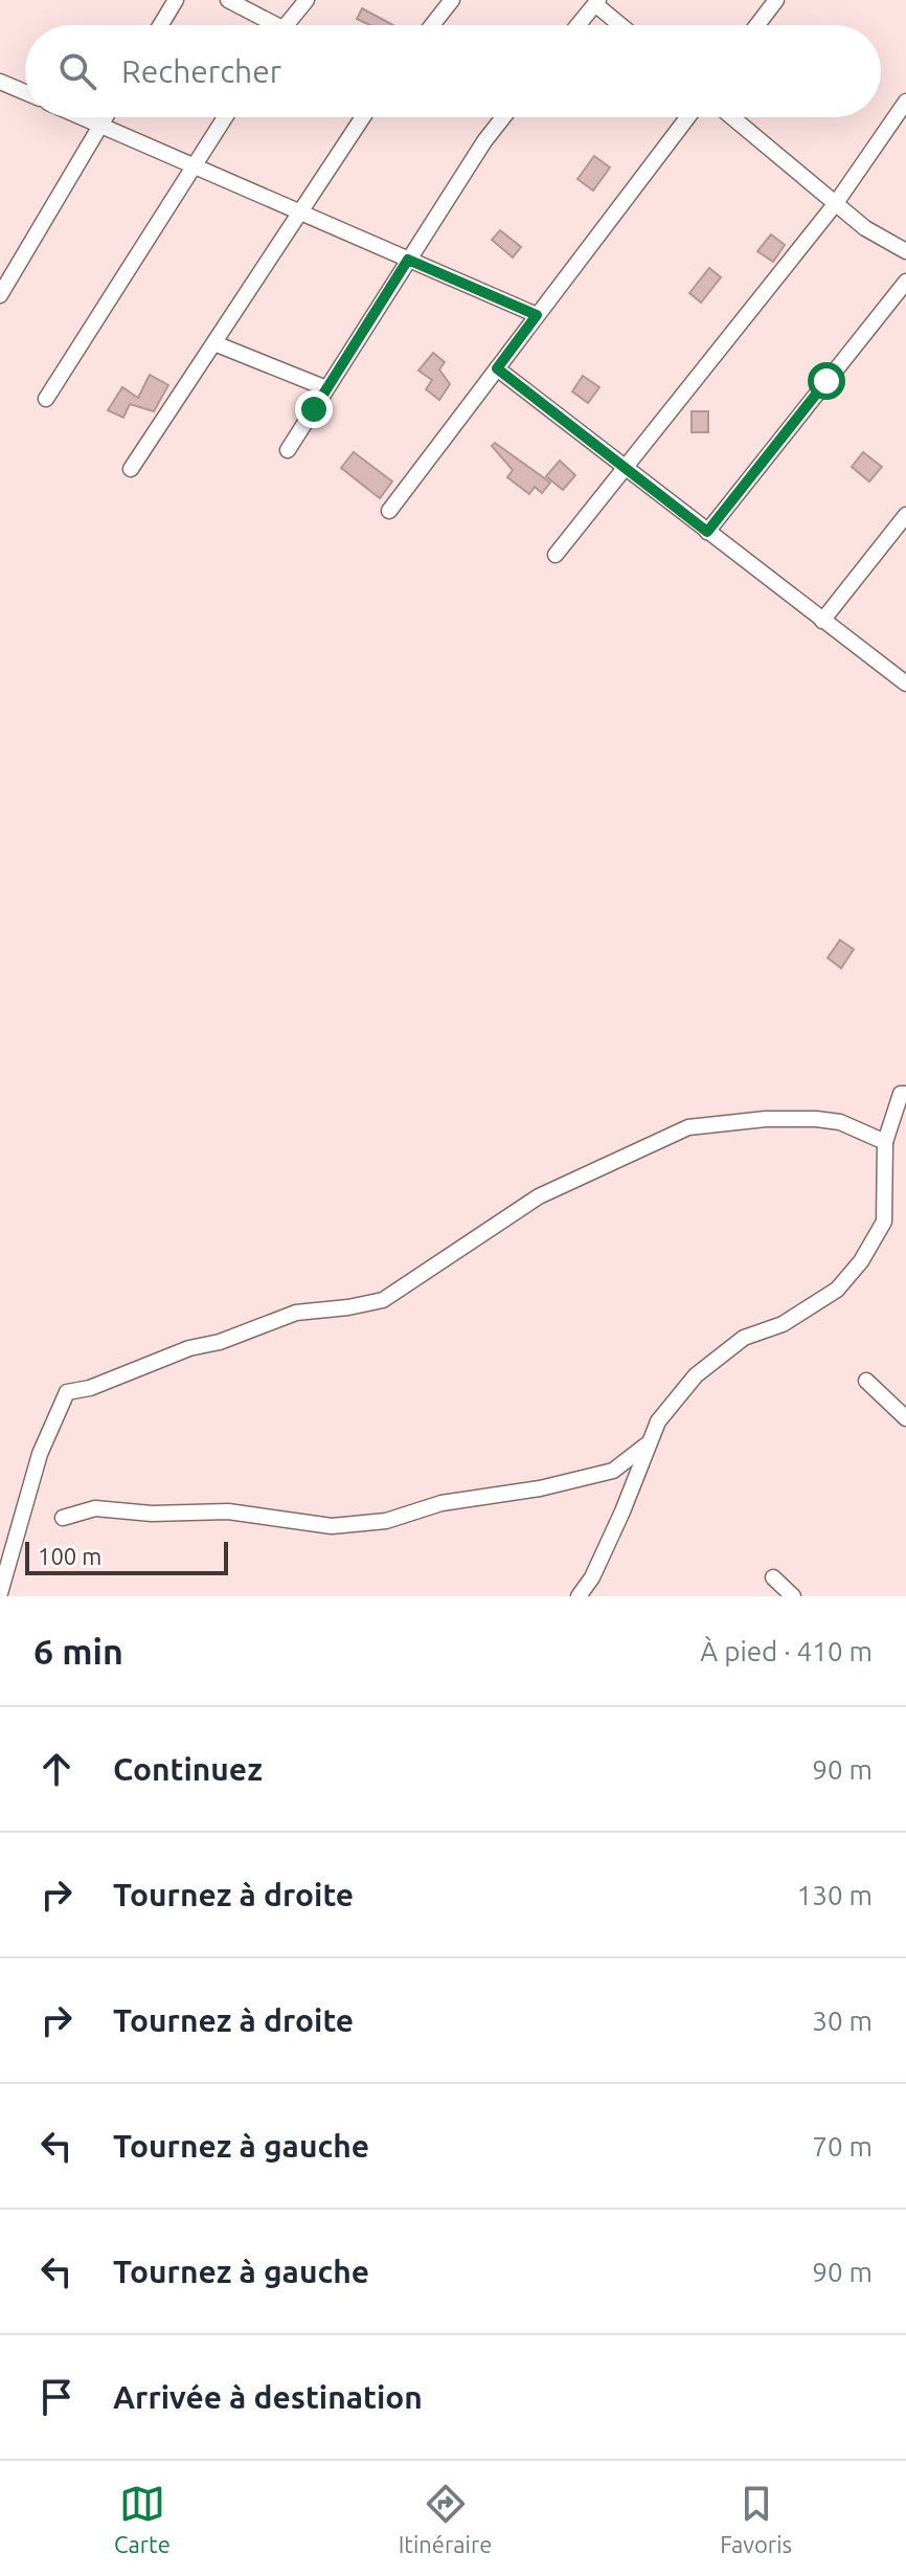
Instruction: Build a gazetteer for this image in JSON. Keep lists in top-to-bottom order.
{
  "scale_bar": "100 m",
  "page": {
    "search": "Rechercher",
    "scale": "100 m",
    "heading": ["6 min", "À pied · 410 m"],
    "list": [
      ["Continuez", "90 m"],
      ["Tournez à droite", "130 m"],
      ["Tournez à droite", "30 m"],
      ["Tournez à gauche", "70 m"],
      ["Tournez à gauche", "90 m"],
      "Arrivée à destination"
    ],
    "nav": ["Carte", "Itinéraire", "Favoris"]
  }
}
